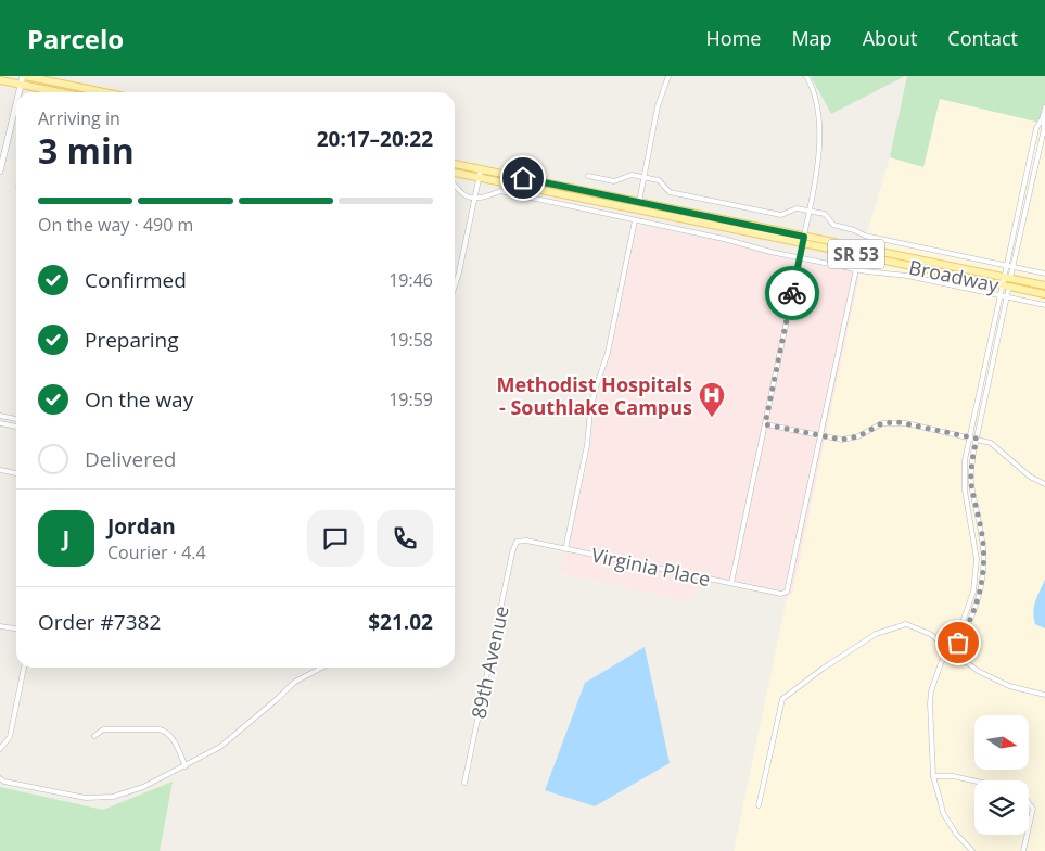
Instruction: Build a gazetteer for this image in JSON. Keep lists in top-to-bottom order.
{
  "streets": {
    "main road": ["SR 53", "Broadway"],
    "street": ["Virginia Place", "89th Avenue"]
  },
  "crossings": [
    ["Virginia Place", "89th Avenue"]
  ],
  "places": {
    "hospital": ["Methodist Hospitals - Southlake Campus"]
  },
  "north": "right",
  "page": {
    "header": "Parcelo",
    "nav": [
      "Home",
      "Map",
      "About",
      "Contact"
    ],
    "heading": ["3 min", "Arriving in", "20:17–20:22"],
    "panel": [
      "Jordan",
      "Courier · 4.4",
      "Order #7382",
      "$21.02"
    ],
    "bar": "On the way · 490 m",
    "list": [
      ["Confirmed", "19:46"],
      ["Preparing", "19:58"],
      ["On the way", "19:59"],
      "Delivered"
    ],
    "round": "J"
  }
}
